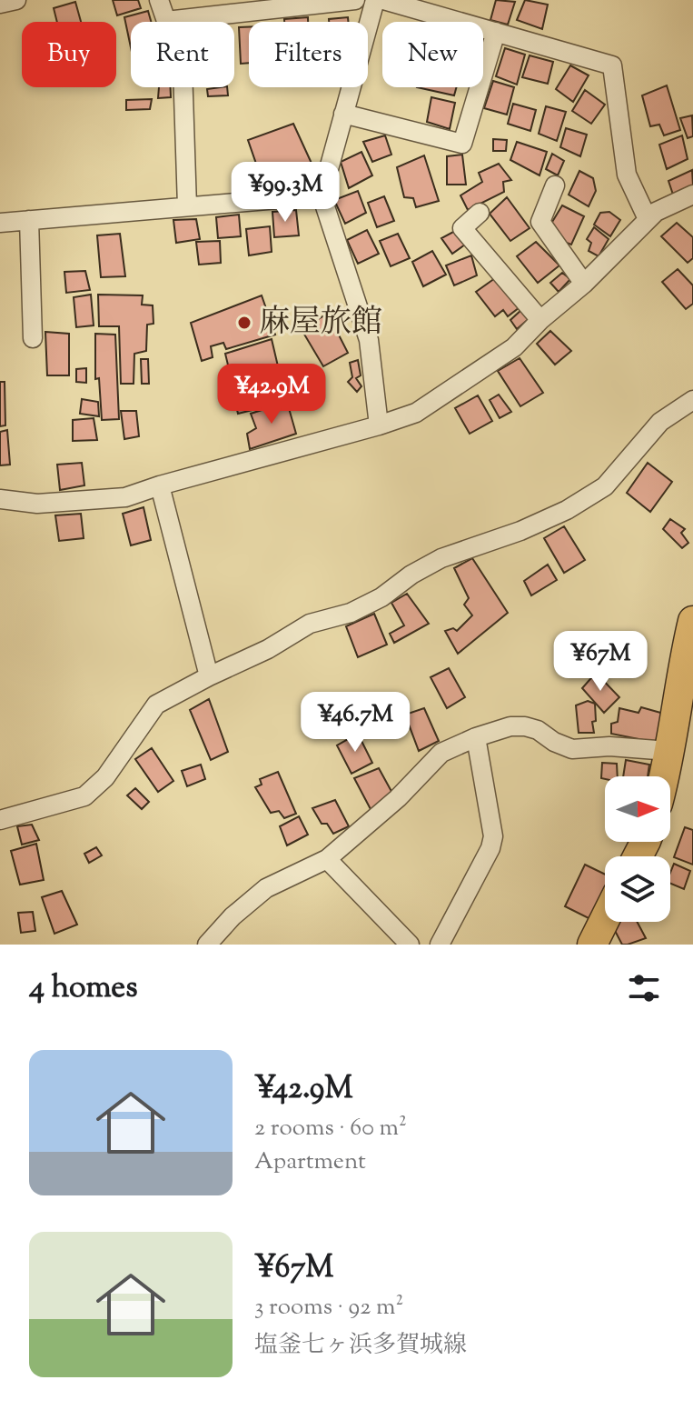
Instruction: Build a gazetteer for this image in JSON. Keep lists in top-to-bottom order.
{
  "places": ["麻屋旅館"],
  "north": "right",
  "page": {
    "chip": [
      "Buy",
      "Rent",
      "Filters",
      "New"
    ],
    "price": [
      "¥99.3M",
      "¥42.9M",
      "¥67M",
      "¥46.7M"
    ],
    "heading": "4 homes",
    "list": [
      {
        "name": "¥42.9M",
        "note": "2 rooms · 60 m² · Apartment"
      },
      {
        "name": "¥67M",
        "note": "3 rooms · 92 m² · 塩釜七ヶ浜多賀城線"
      }
    ]
  }
}
